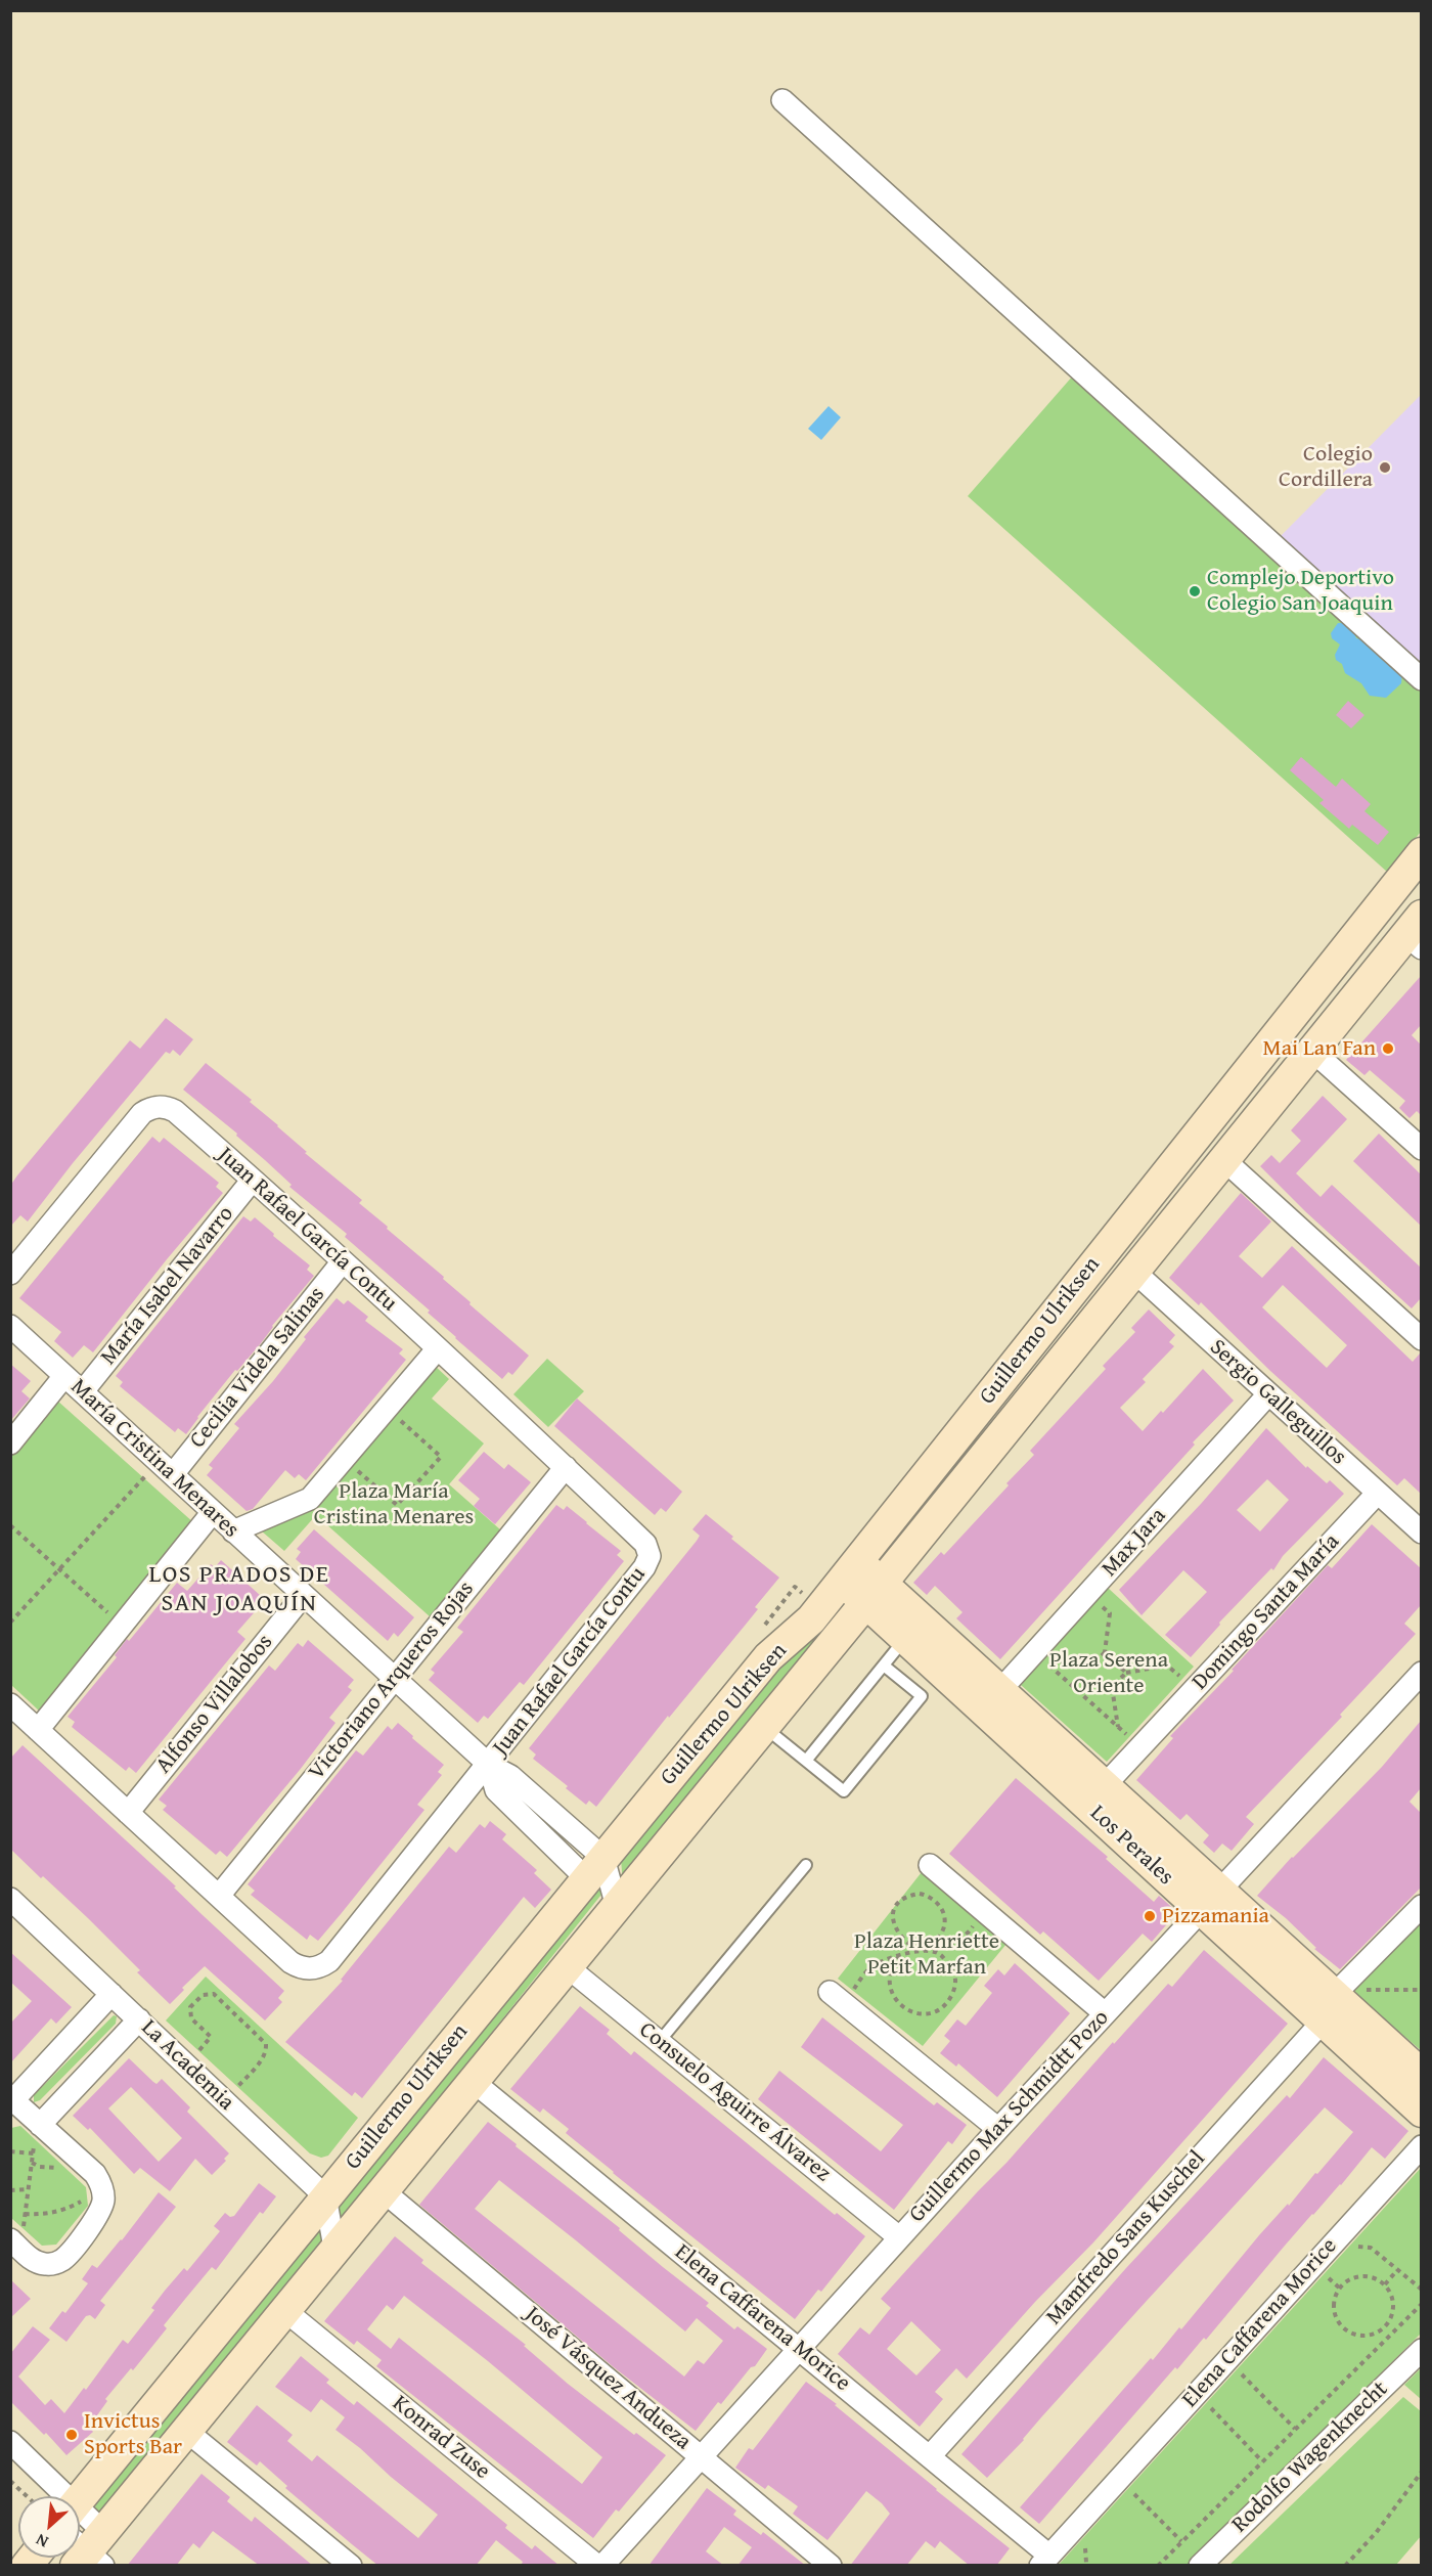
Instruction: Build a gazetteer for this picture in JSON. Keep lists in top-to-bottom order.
{
  "streets": {
    "main road": ["Guillermo Ulriksen", "Los Perales"],
    "street": [
      "Juan Rafael García Contu",
      "María Isabel Navarro",
      "Cecilia Videla Salinas",
      "Sergio Galleguillos",
      "María Cristina Menares",
      "Max Jara",
      "Domingo Santa María",
      "Victoriano Arqueros Rojas",
      "Alfonso Villalobos",
      "La Academia",
      "Consuelo Aguirre Álvarez",
      "Guillermo Max Schmidtt Pozo",
      "Mamfredo Sans Kuschel",
      "Elena Caffarena Morice",
      "José Vásquez Andueza",
      "Konrad Zuse",
      "Rodolfo Wagenknecht"
    ]
  },
  "crossings": [
    ["Juan Rafael García Contu", "María Isabel Navarro"],
    ["Juan Rafael García Contu", "Cecilia Videla Salinas"],
    ["Juan Rafael García Contu", "María Cristina Menares"],
    ["Juan Rafael García Contu", "Victoriano Arqueros Rojas"],
    ["Juan Rafael García Contu", "Alfonso Villalobos"],
    ["María Isabel Navarro", "María Cristina Menares"],
    ["Guillermo Ulriksen", "Sergio Galleguillos"],
    ["Guillermo Ulriksen", "María Cristina Menares"],
    ["Guillermo Ulriksen", "Los Perales"],
    ["Guillermo Ulriksen", "La Academia"],
    ["Guillermo Ulriksen", "Consuelo Aguirre Álvarez"],
    ["Guillermo Ulriksen", "Elena Caffarena Morice"],
    ["Guillermo Ulriksen", "José Vásquez Andueza"],
    ["Guillermo Ulriksen", "Konrad Zuse"],
    ["Cecilia Videla Salinas", "María Cristina Menares"],
    ["Sergio Galleguillos", "Max Jara"],
    ["Sergio Galleguillos", "Domingo Santa María"],
    ["María Cristina Menares", "Victoriano Arqueros Rojas"],
    ["María Cristina Menares", "Alfonso Villalobos"],
    ["Max Jara", "Los Perales"],
    ["Domingo Santa María", "Los Perales"],
    ["Los Perales", "Guillermo Max Schmidtt Pozo"],
    ["Los Perales", "Mamfredo Sans Kuschel"],
    ["Consuelo Aguirre Álvarez", "Guillermo Max Schmidtt Pozo"],
    ["Guillermo Max Schmidtt Pozo", "Elena Caffarena Morice"],
    ["Guillermo Max Schmidtt Pozo", "José Vásquez Andueza"],
    ["Mamfredo Sans Kuschel", "Elena Caffarena Morice"]
  ],
  "districts": ["LOS PRADOS DE SAN JOAQUÍN"],
  "parks": ["Plaza María Cristina Menares", "Plaza Serena Oriente", "Plaza Henriette Petit Marfan"],
  "places": [
    "Colegio Cordillera",
    "Complejo Deportivo Colegio San Joaquin",
    "Mai Lan Fan",
    "Pizzamania",
    "Invictus Sports Bar"
  ],
  "north": "bottom left"
}
